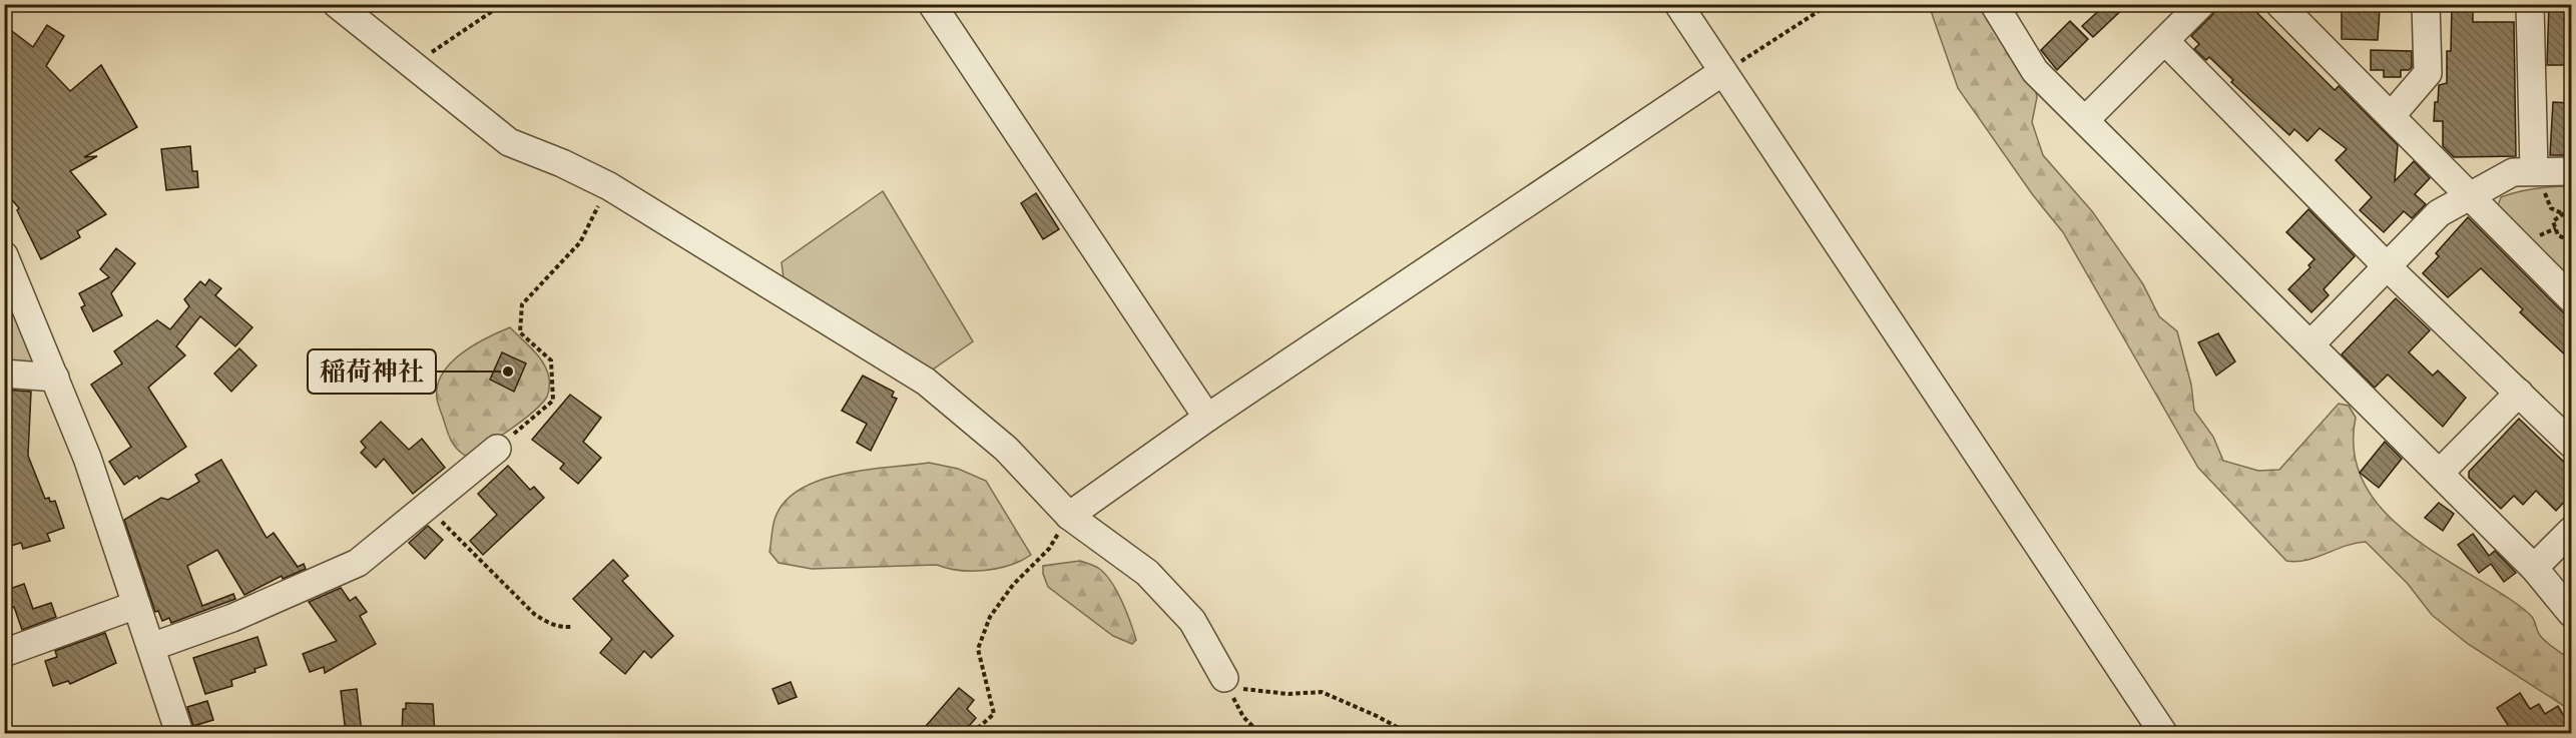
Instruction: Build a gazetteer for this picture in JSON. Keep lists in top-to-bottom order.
{
  "places": ["稲荷神社"]
}
